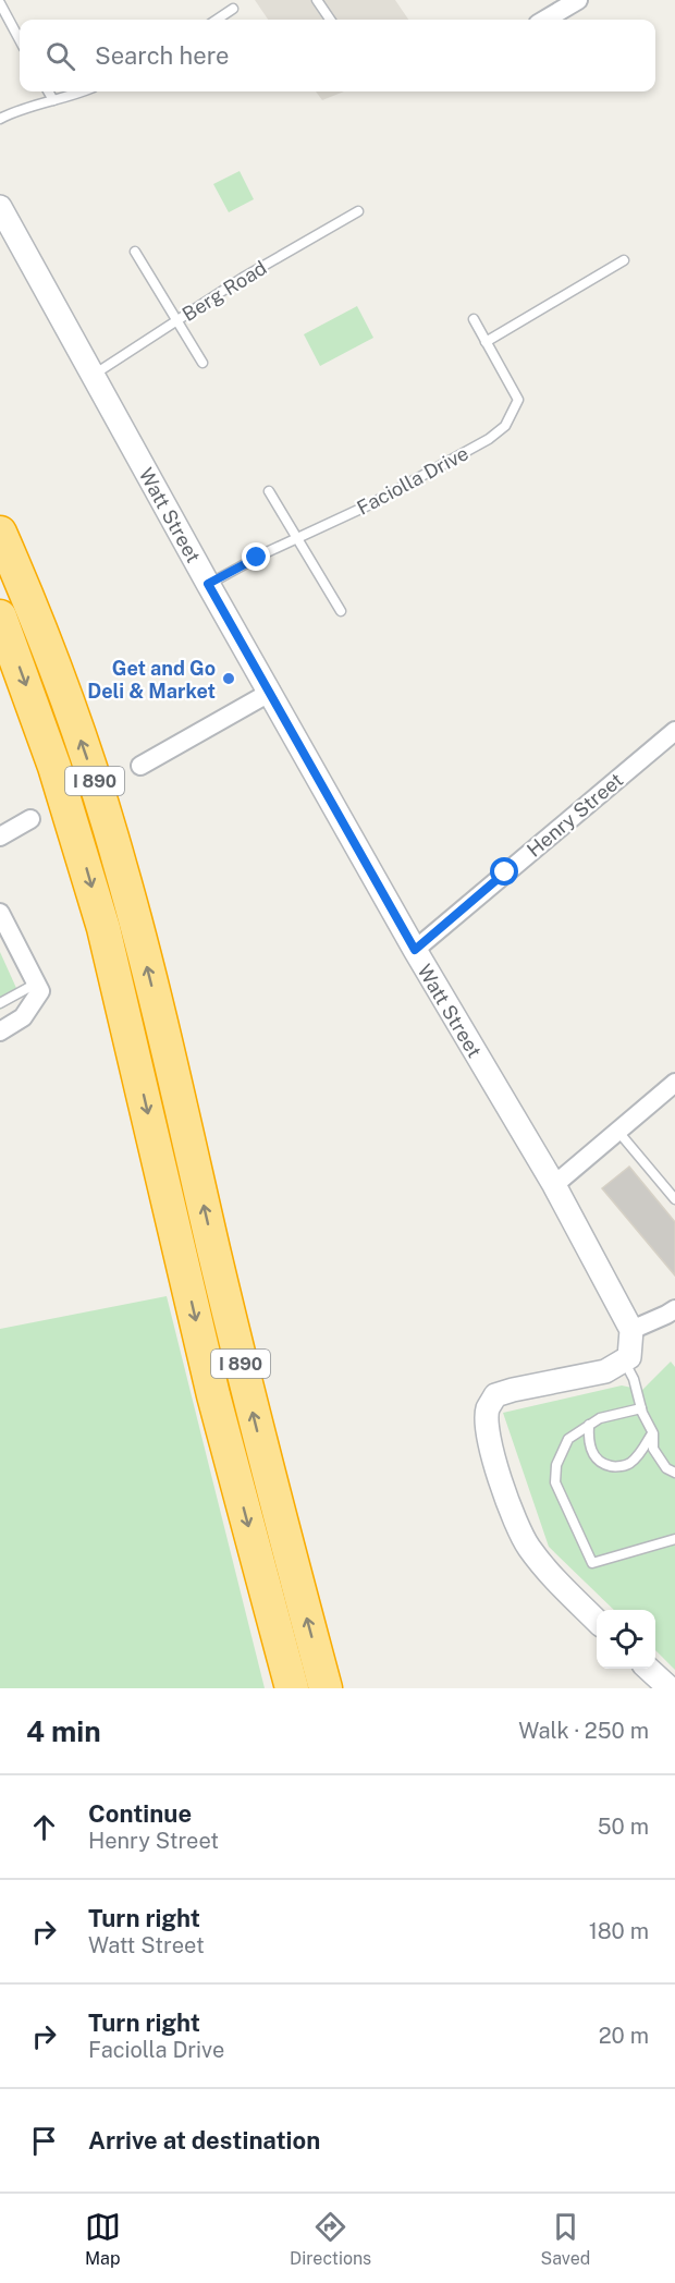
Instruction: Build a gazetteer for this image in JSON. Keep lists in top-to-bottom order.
{
  "streets": {
    "highway": ["I 890"],
    "street": ["Watt Street", "Henry Street"],
    "lane": ["Berg Road", "Faciolla Drive"]
  },
  "crossings": [
    ["Berg Road", "Watt Street"],
    ["Faciolla Drive", "Watt Street"],
    ["Watt Street", "Henry Street"]
  ],
  "places": ["Get and Go Deli & Market"],
  "page": {
    "search": "Search here",
    "heading": ["4 min", "Walk · 250 m"],
    "list": [
      ["Continue", "Henry Street", "50 m"],
      ["Turn right", "Watt Street", "180 m"],
      ["Turn right", "Faciolla Drive", "20 m"],
      "Arrive at destination"
    ],
    "nav": ["Map", "Directions", "Saved"]
  }
}
